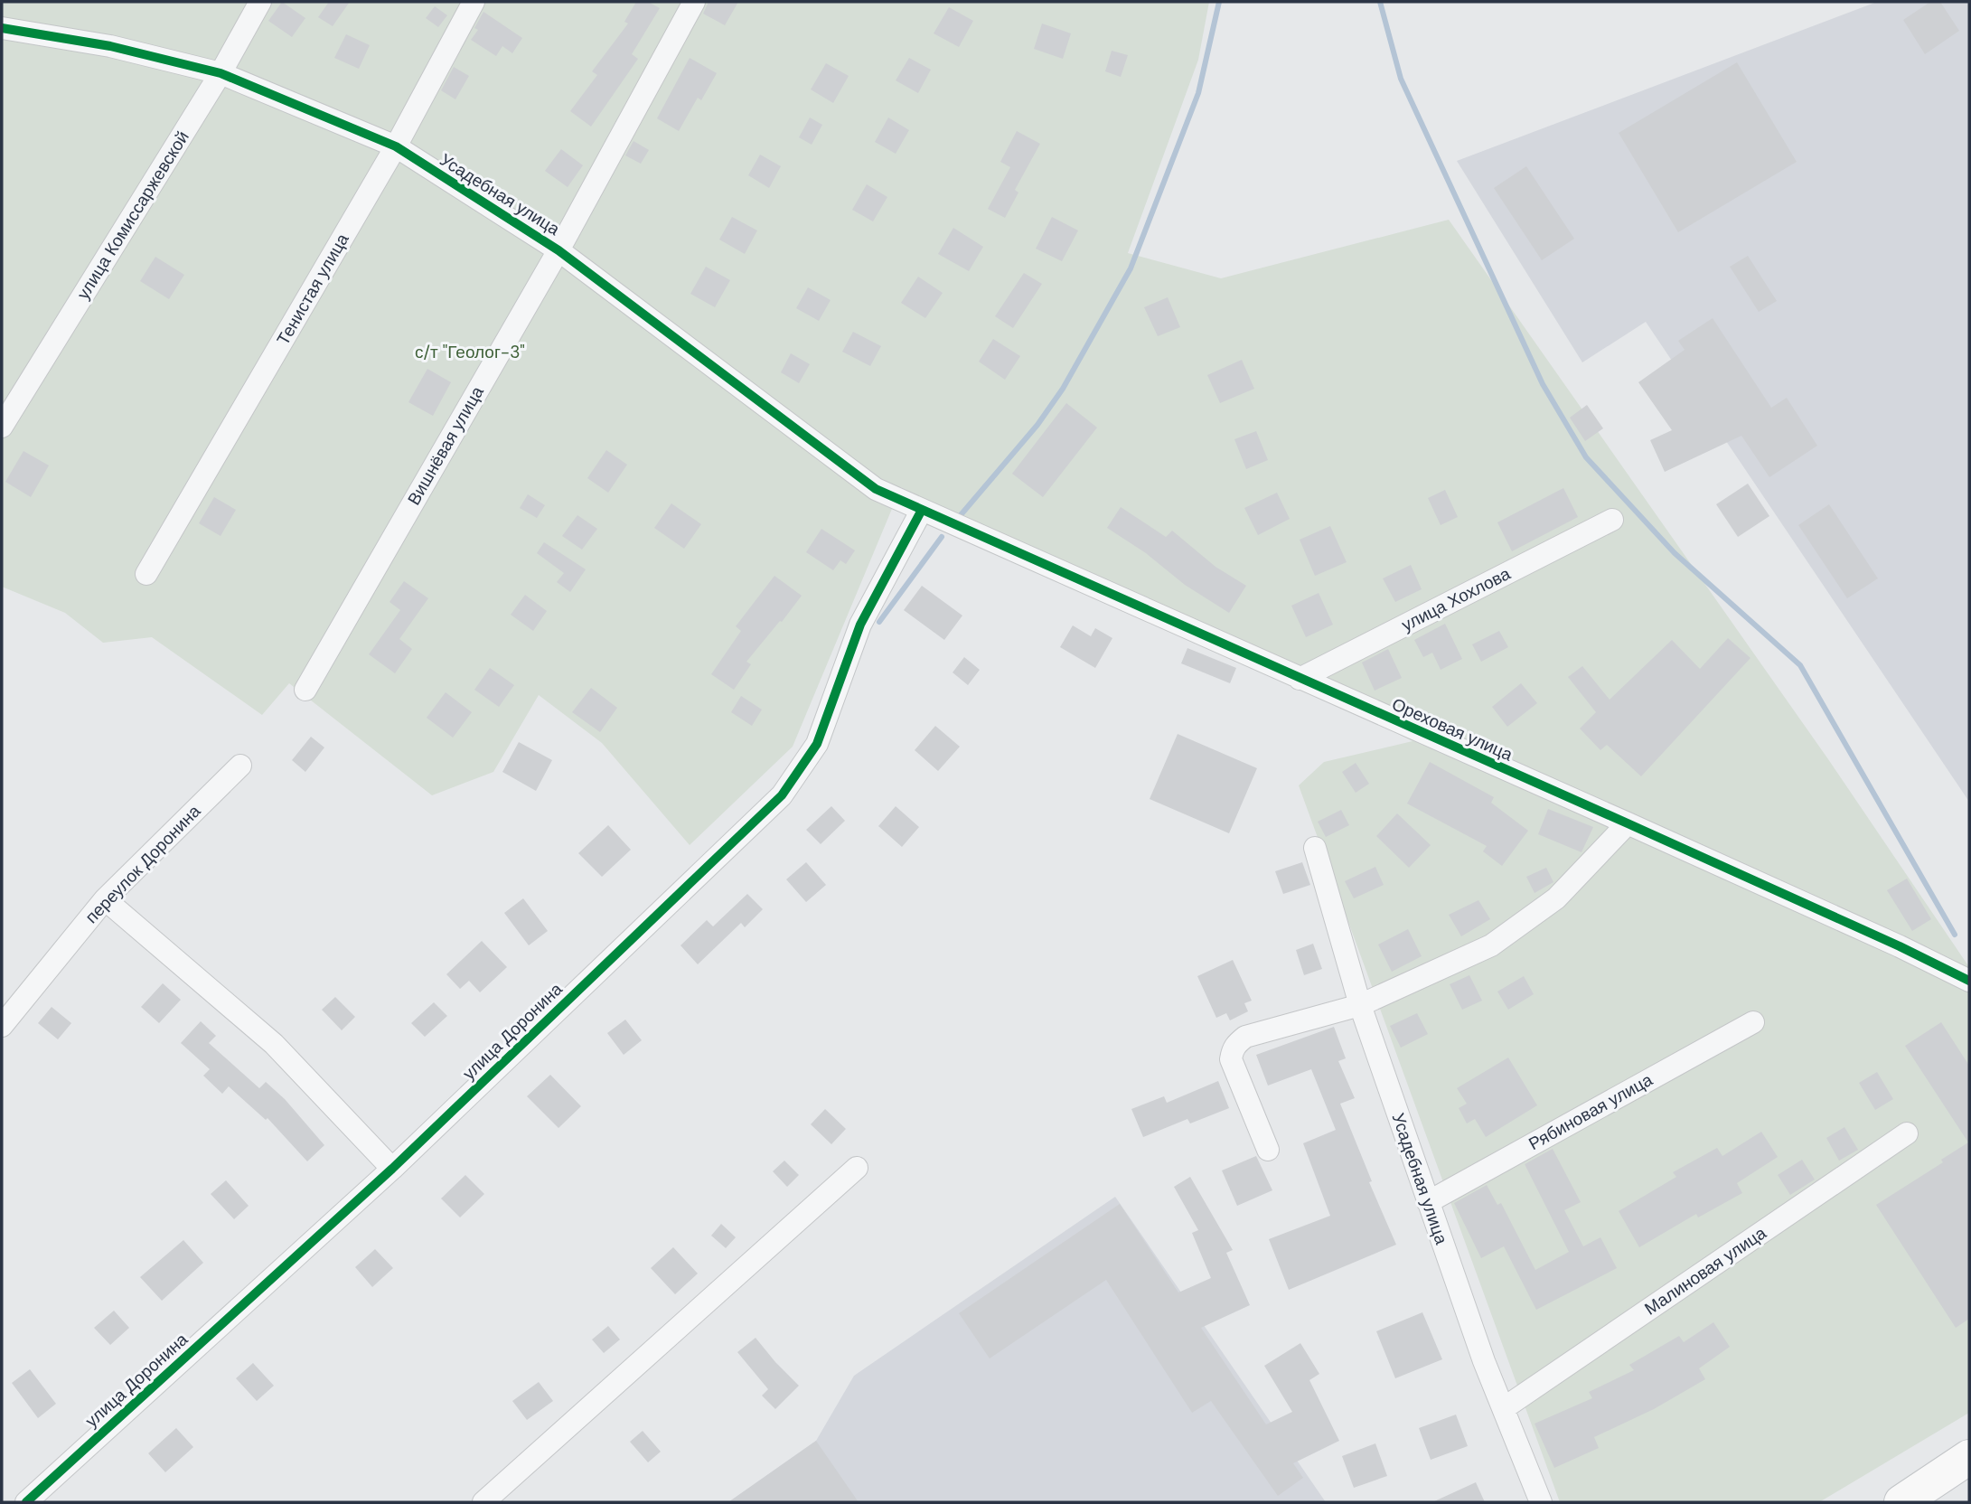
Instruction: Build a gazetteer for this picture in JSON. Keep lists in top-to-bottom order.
{
  "streets": {
    "street": [
      "Усадебная улица",
      "улица Комиссаржевской",
      "Тенистая улица",
      "Вишнёвая улица",
      "улица Хохлова",
      "Ореховая улица",
      "переулок Доронина",
      "улица Доронина",
      "Рябиновая улица",
      "Малиновая улица"
    ]
  },
  "crossings": [
    ["Усадебная улица", "улица Комиссаржевской"],
    ["Усадебная улица", "Тенистая улица"],
    ["Усадебная улица", "Вишнёвая улица"],
    ["Усадебная улица", "Ореховая улица"],
    ["Усадебная улица", "улица Доронина"],
    ["Усадебная улица", "Рябиновая улица"],
    ["Усадебная улица", "Малиновая улица"],
    ["улица Хохлова", "Ореховая улица"],
    ["Ореховая улица", "улица Доронина"]
  ],
  "parks": ["с/т \"Геолог-3\""]
}
